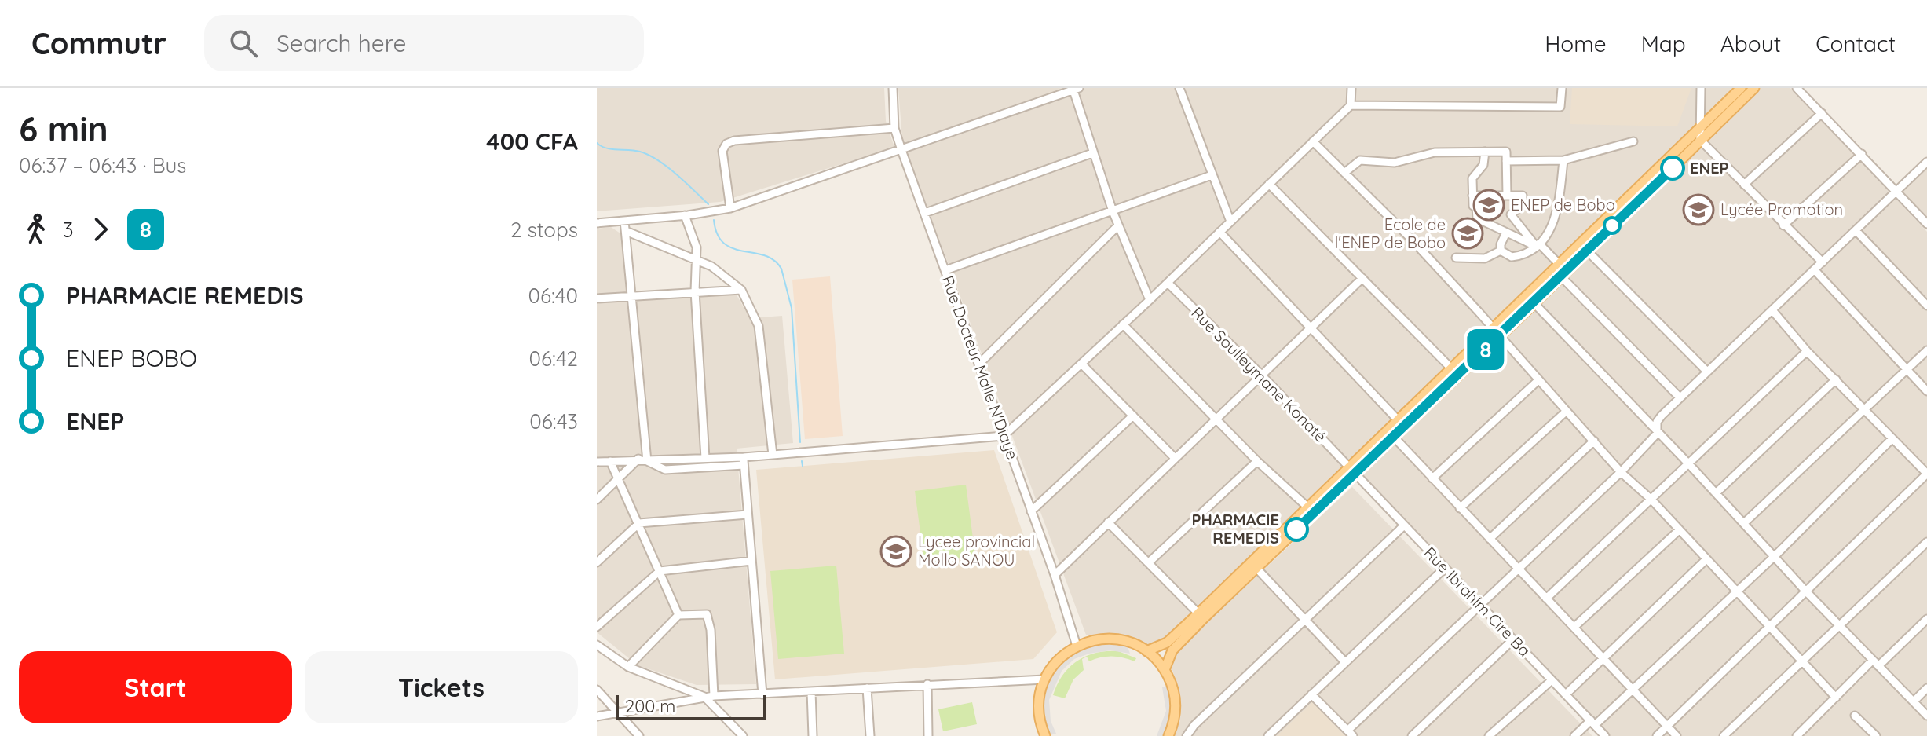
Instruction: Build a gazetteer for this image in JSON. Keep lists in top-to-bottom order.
{
  "streets": {
    "street": ["Rue Docteur Malle N'Diaye", "Rue Soulleymane Konaté", "Rue Ibrahim Cire Ba"]
  },
  "crossings": [
    ["Rue Soulleymane Konaté", "Rue Ibrahim Cire Ba"]
  ],
  "places": {
    "other": ["ENEP", "PHARMACIE REMEDIS"],
    "school or university": [
      "ENEP de Bobo",
      "Lycée Promotion",
      "Ecole de l'ENEP de Bobo",
      "Lycee provincial Mollo SANOU"
    ]
  },
  "lines": ["bus line 8"],
  "scale_bar": "200 m",
  "page": {
    "header": "Commutr",
    "search": "Search here",
    "nav": [
      "Home",
      "Map",
      "About",
      "Contact"
    ],
    "heading": ["6 min", "06:37 – 06:43 · Bus", "400 CFA"],
    "on_map": "8",
    "legs": ["3", "8", "2 stops"],
    "list": [
      {
        "name": "PHARMACIE REMEDIS",
        "value": "06:40"
      },
      {
        "name": "ENEP BOBO",
        "value": "06:42"
      },
      {
        "name": "ENEP",
        "value": "06:43"
      }
    ],
    "buttons": ["Start", "Tickets"],
    "scale": "200 m"
  }
}
